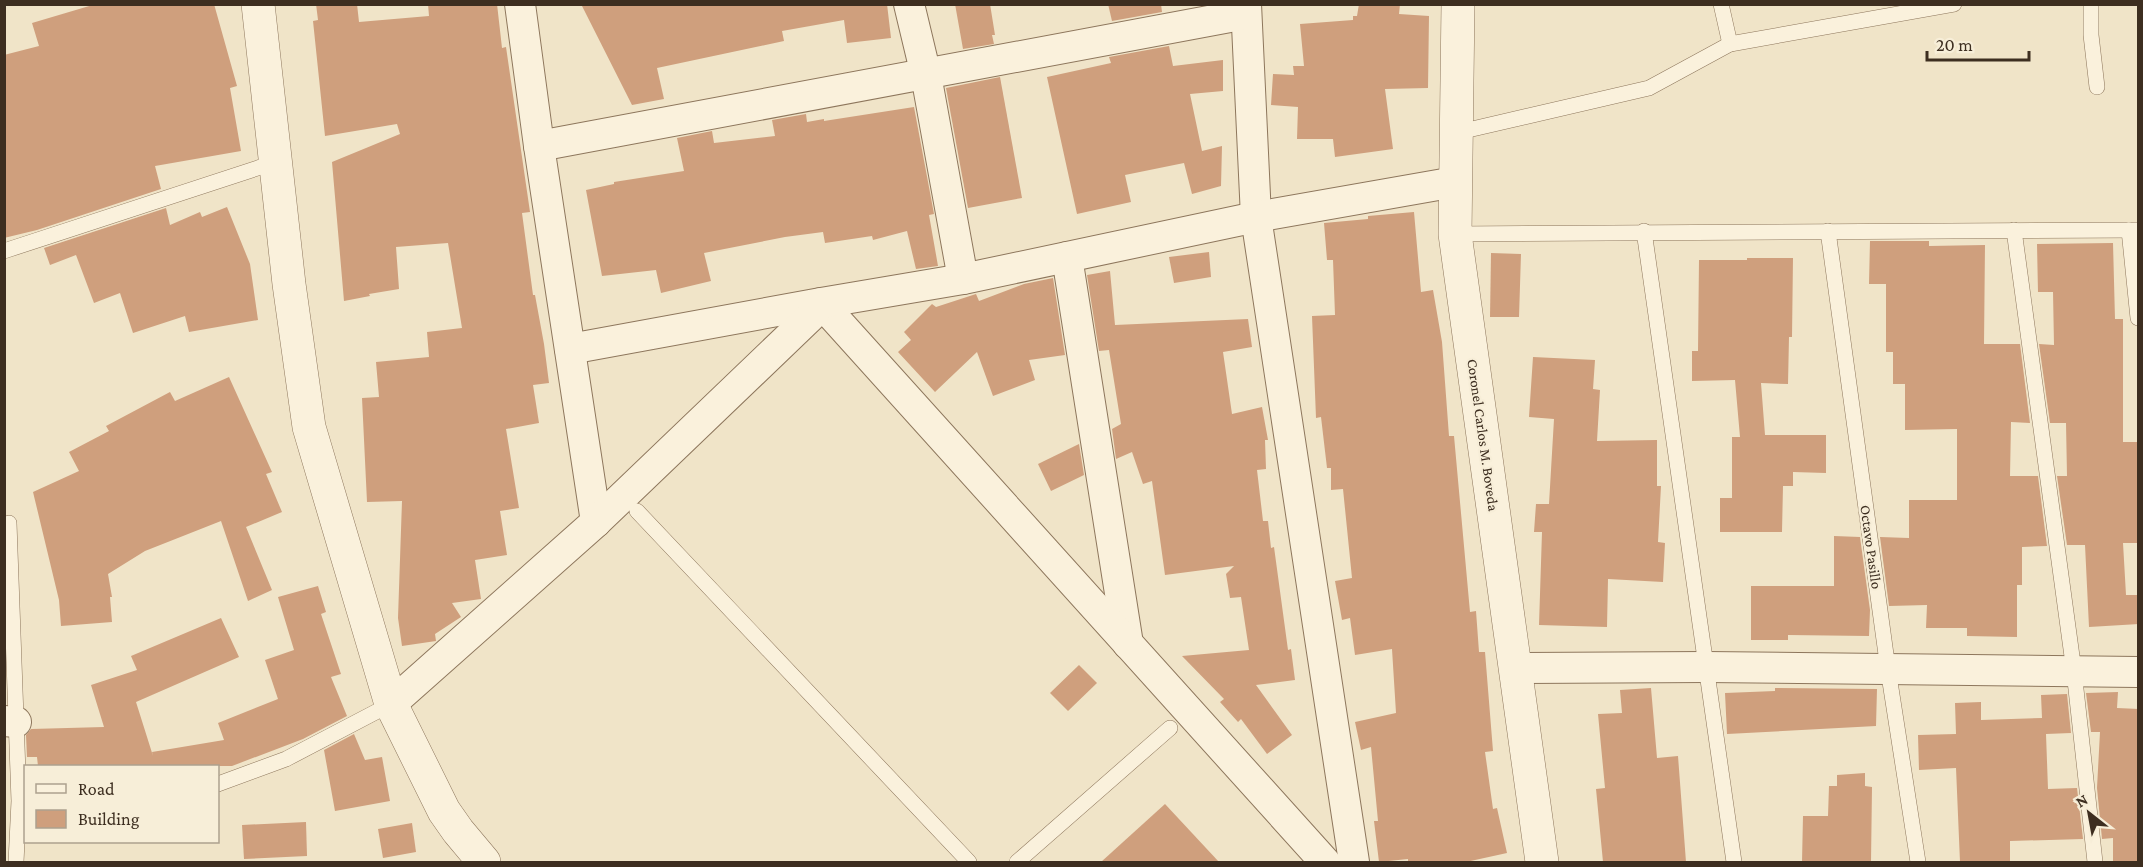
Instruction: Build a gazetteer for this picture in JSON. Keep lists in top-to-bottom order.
{
  "streets": {
    "street": ["Coronel Carlos M. Boveda"],
    "lane": ["Octavo Pasillo"]
  },
  "legend": ["Road", "Building"],
  "scale_bar": "20 m",
  "north": "top left"
}
